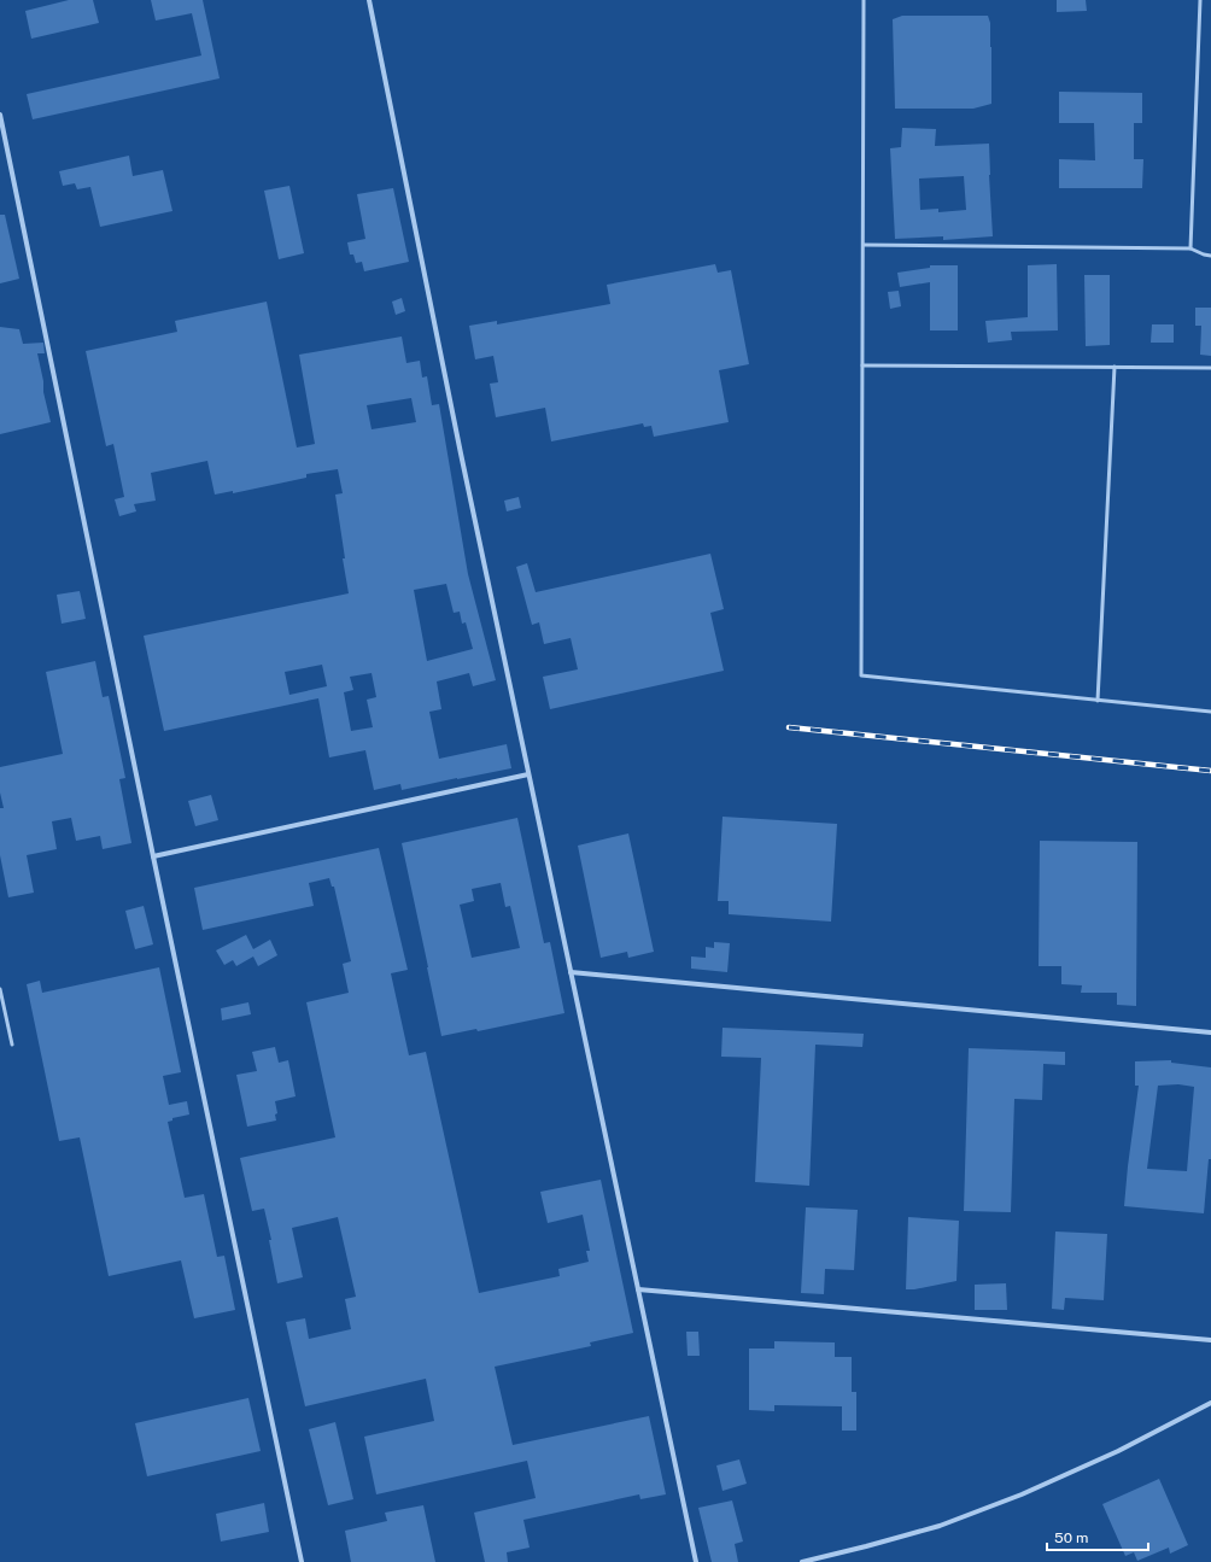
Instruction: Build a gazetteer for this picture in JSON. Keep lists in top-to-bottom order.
{
  "scale_bar": "50 m"
}
